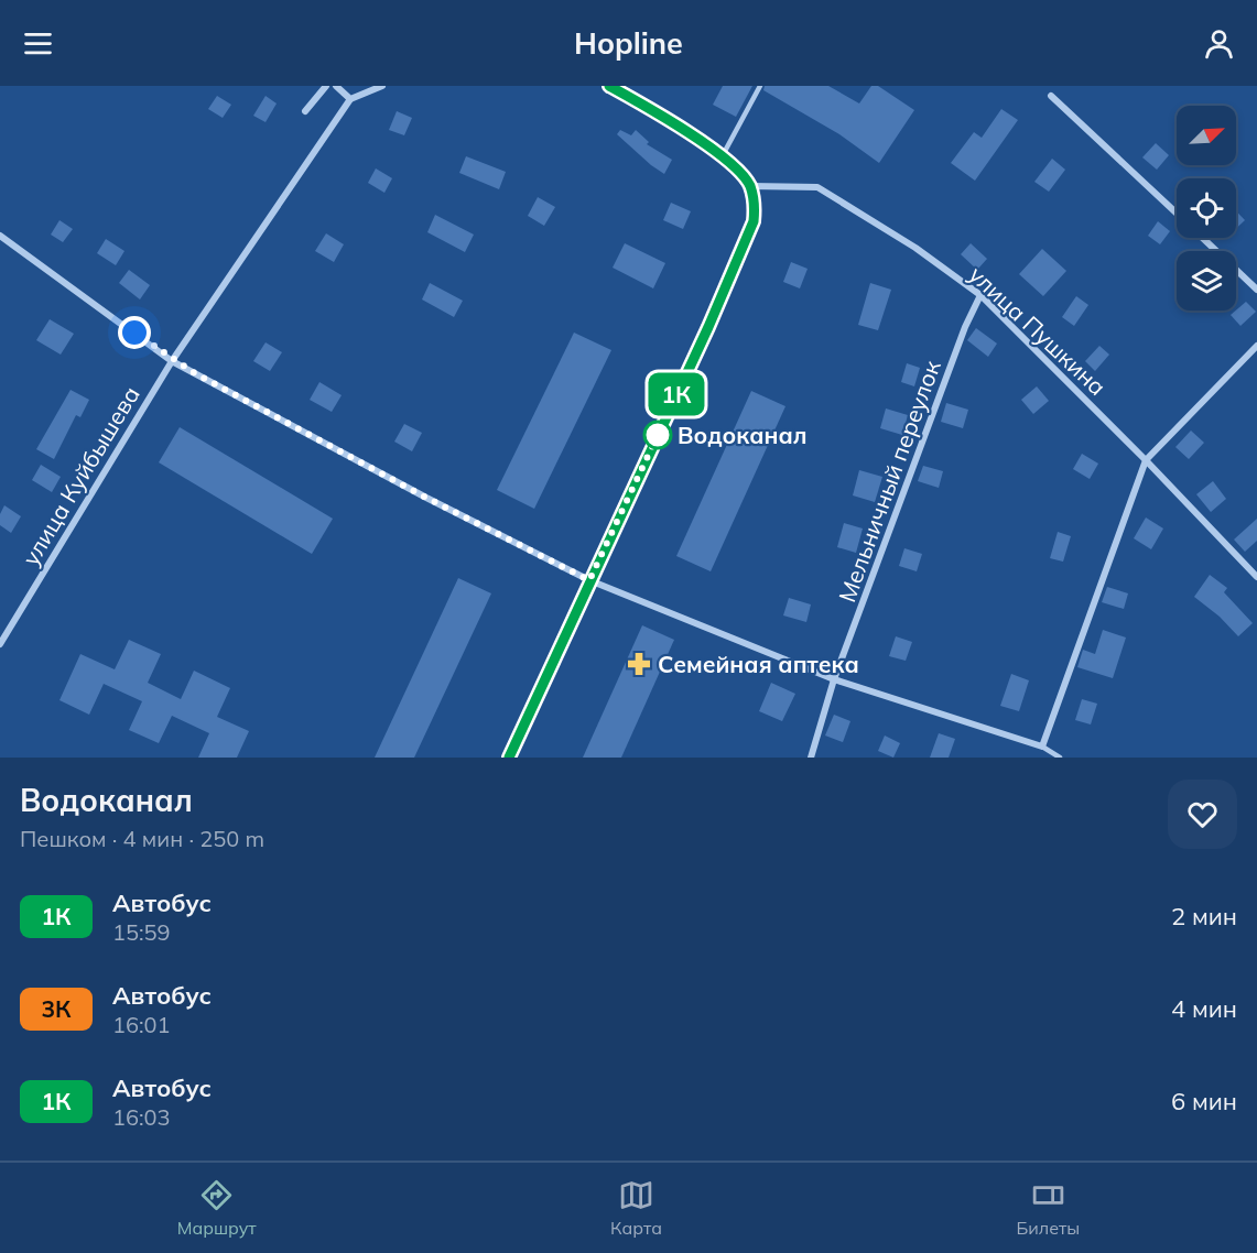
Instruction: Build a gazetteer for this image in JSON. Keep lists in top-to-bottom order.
{
  "streets": {
    "street": ["улица Пушкина", "улица Куйбышева", "Мельничный переулок"]
  },
  "crossings": [
    ["улица Пушкина", "Мельничный переулок"]
  ],
  "places": {
    "other": ["Водоканал"],
    "pharmacy": ["Семейная аптека"]
  },
  "lines": ["bus line 1К"],
  "north": "top right",
  "page": {
    "header": "Hopline",
    "on_map": "1К",
    "heading": ["Водоканал", "Пешком · 4 мин · 250 m"],
    "list": [
      {
        "mark": "1К",
        "name": "Автобус",
        "note": "15:59",
        "value": "2 мин"
      },
      {
        "mark": "3К",
        "name": "Автобус",
        "note": "16:01",
        "value": "4 мин"
      },
      {
        "mark": "1К",
        "name": "Автобус",
        "note": "16:03",
        "value": "6 мин"
      }
    ],
    "tabs": ["Маршрут", "Карта", "Билеты"]
  }
}
